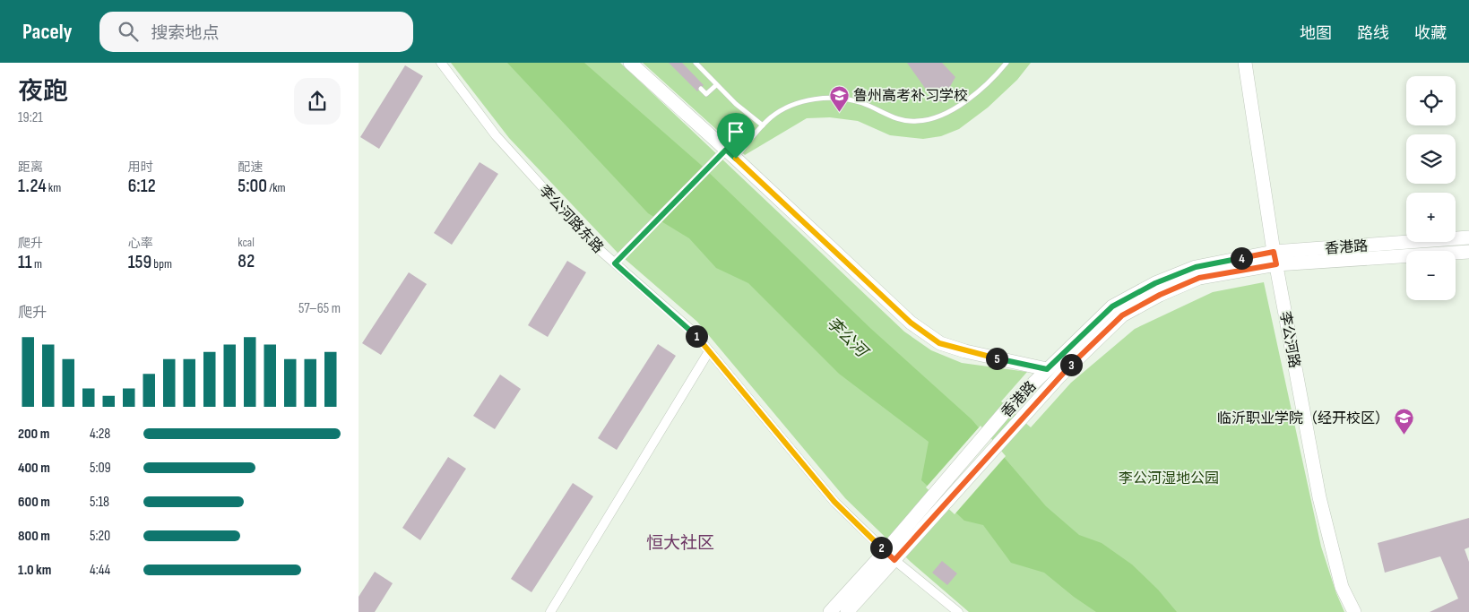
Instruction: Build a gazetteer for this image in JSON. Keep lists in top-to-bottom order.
{
  "streets": {
    "main road": ["香港路", "李公河路"],
    "street": ["李公河路东路"]
  },
  "crossings": [
    ["李公河路东路", "香港路"],
    ["香港路", "李公河路"]
  ],
  "districts": ["恒大社区"],
  "water": ["李公河"],
  "parks": ["李公河湿地公园"],
  "places": {
    "school or university": ["鲁州高考补习学校", "临沂职业学院（经开校区）"]
  },
  "page": {
    "header": "Pacely",
    "search": "搜索地点",
    "nav": ["地图", "路线", "收藏"],
    "heading": ["夜跑", "19:21"],
    "map_buttons": ["+", "−"],
    "stats": [
      ["距离", "1.24 km"],
      ["用时", "6:12"],
      ["配速", "5:00 /km"],
      ["爬升", "11 m"],
      ["心率", "159 bpm"],
      ["kcal", "82"]
    ],
    "pins": [
      "4",
      "1",
      "5",
      "3",
      "2"
    ],
    "chart": ["爬升", "57–65 m"],
    "list": [
      {
        "name": "200 m",
        "note": "4:28"
      },
      {
        "name": "400 m",
        "note": "5:09"
      },
      {
        "name": "600 m",
        "note": "5:18"
      },
      {
        "name": "800 m",
        "note": "5:20"
      },
      {
        "name": "1.0 km",
        "note": "4:44"
      }
    ]
  }
}
